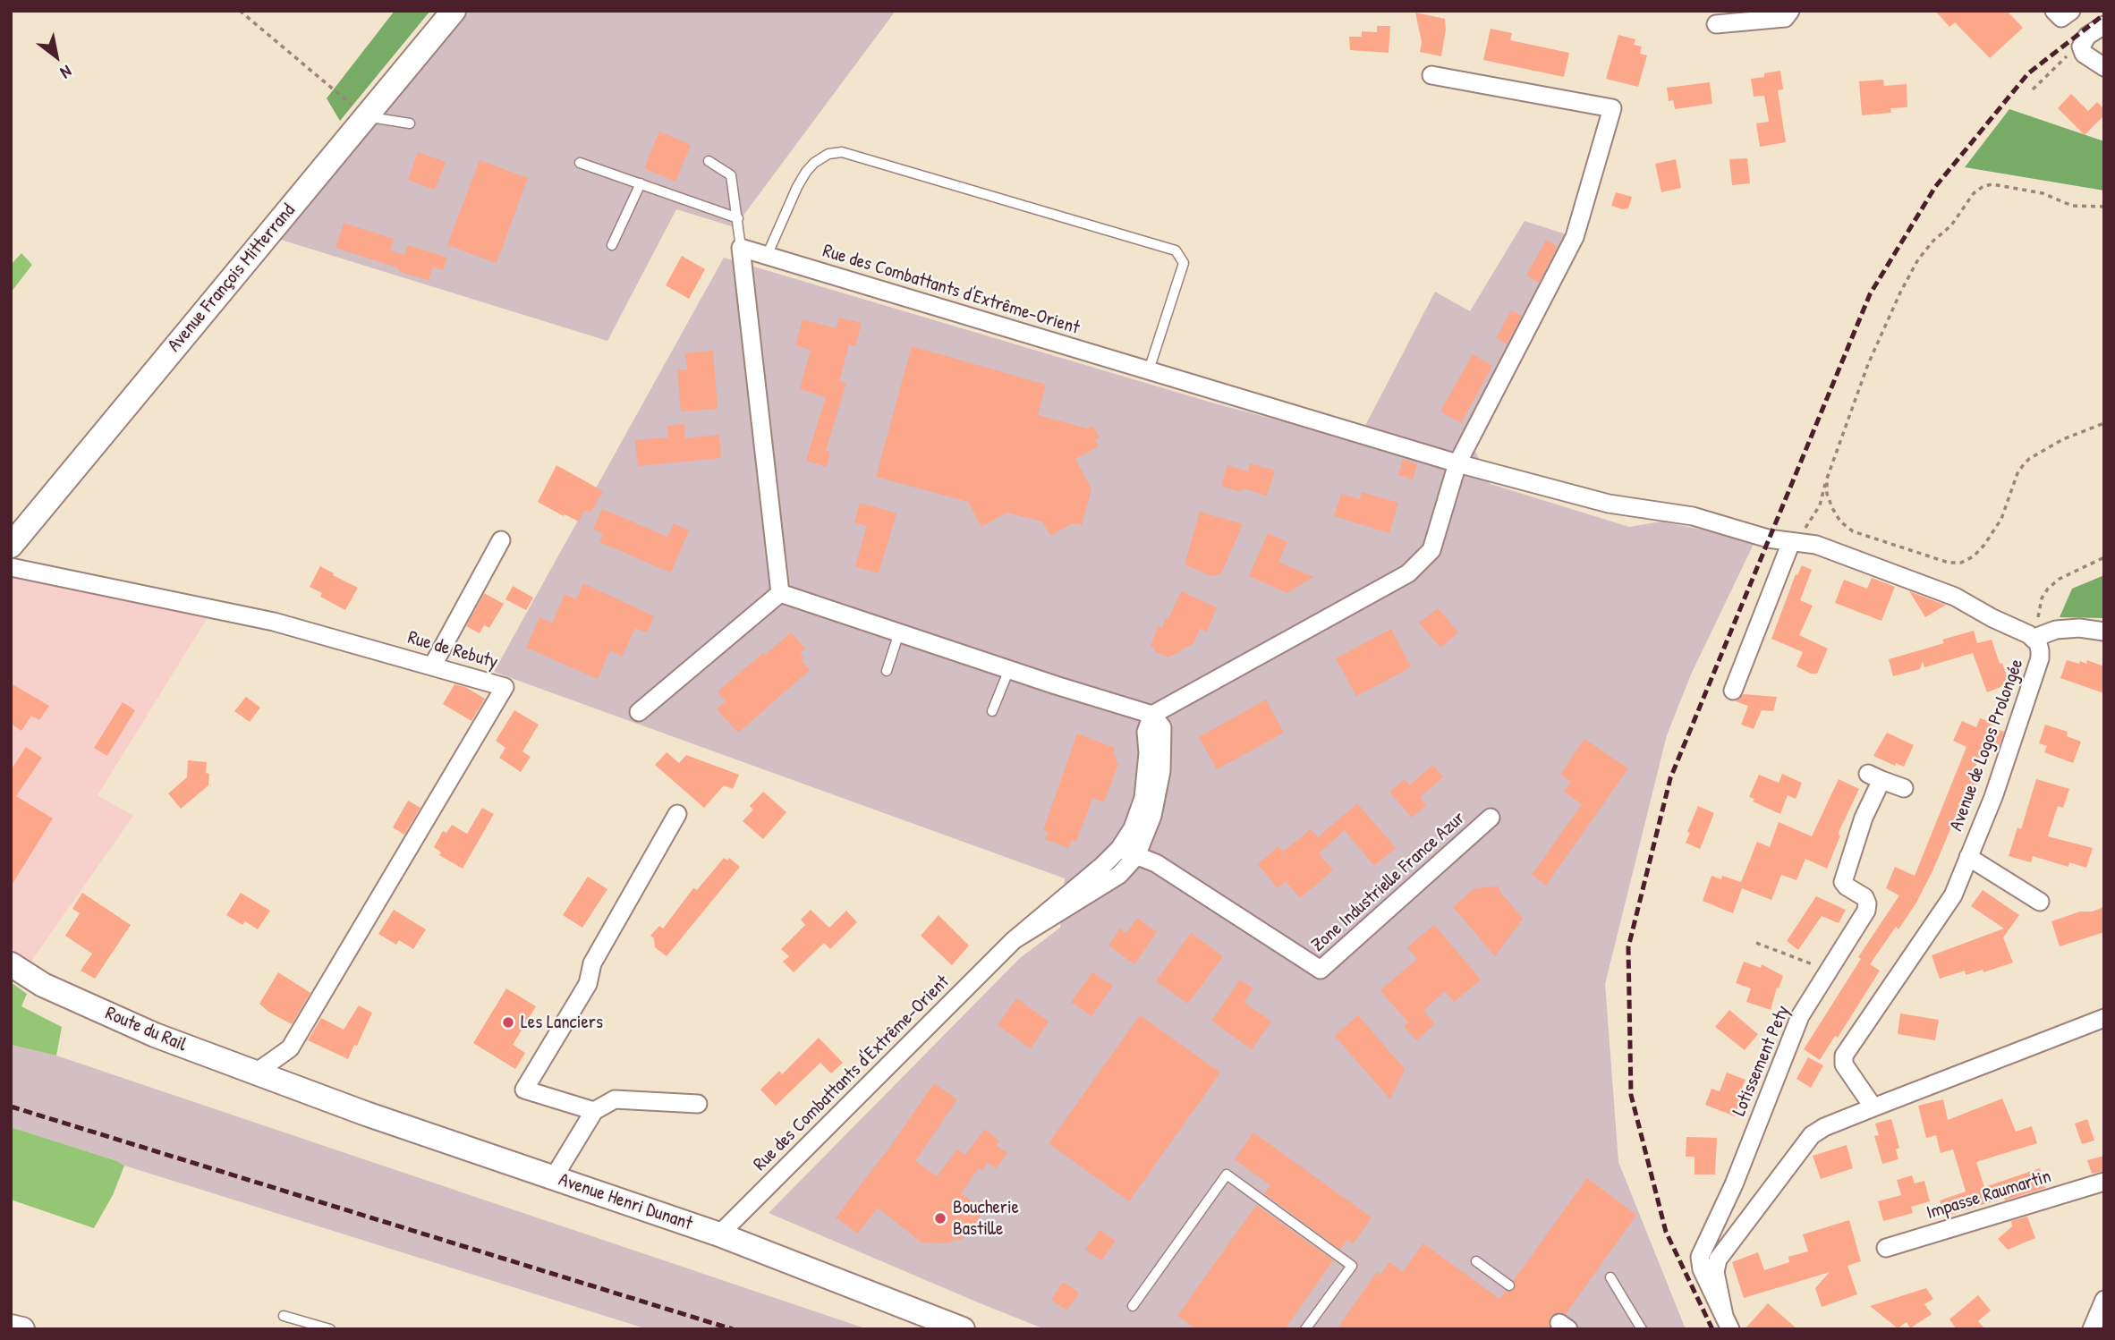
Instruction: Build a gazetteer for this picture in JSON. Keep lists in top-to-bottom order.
{
  "streets": {
    "street": [
      "Avenue François Mitterrand",
      "Rue des Combattants d'Extrême-Orient",
      "Rue de Rebuty",
      "Avenue de Logos Prolongée",
      "Zone Industrielle France Azur",
      "Route du Rail",
      "Lotissement Pety",
      "Impasse Raumartin",
      "Avenue Henri Dunant"
    ]
  },
  "crossings": [
    ["Rue des Combattants d'Extrême-Orient", "Avenue de Logos Prolongée"],
    ["Rue des Combattants d'Extrême-Orient", "Zone Industrielle France Azur"],
    ["Rue des Combattants d'Extrême-Orient", "Avenue Henri Dunant"],
    ["Rue de Rebuty", "Route du Rail"],
    ["Route du Rail", "Avenue Henri Dunant"]
  ],
  "places": ["Les Lanciers", "Boucherie Bastille"],
  "north": "bottom right"
}
